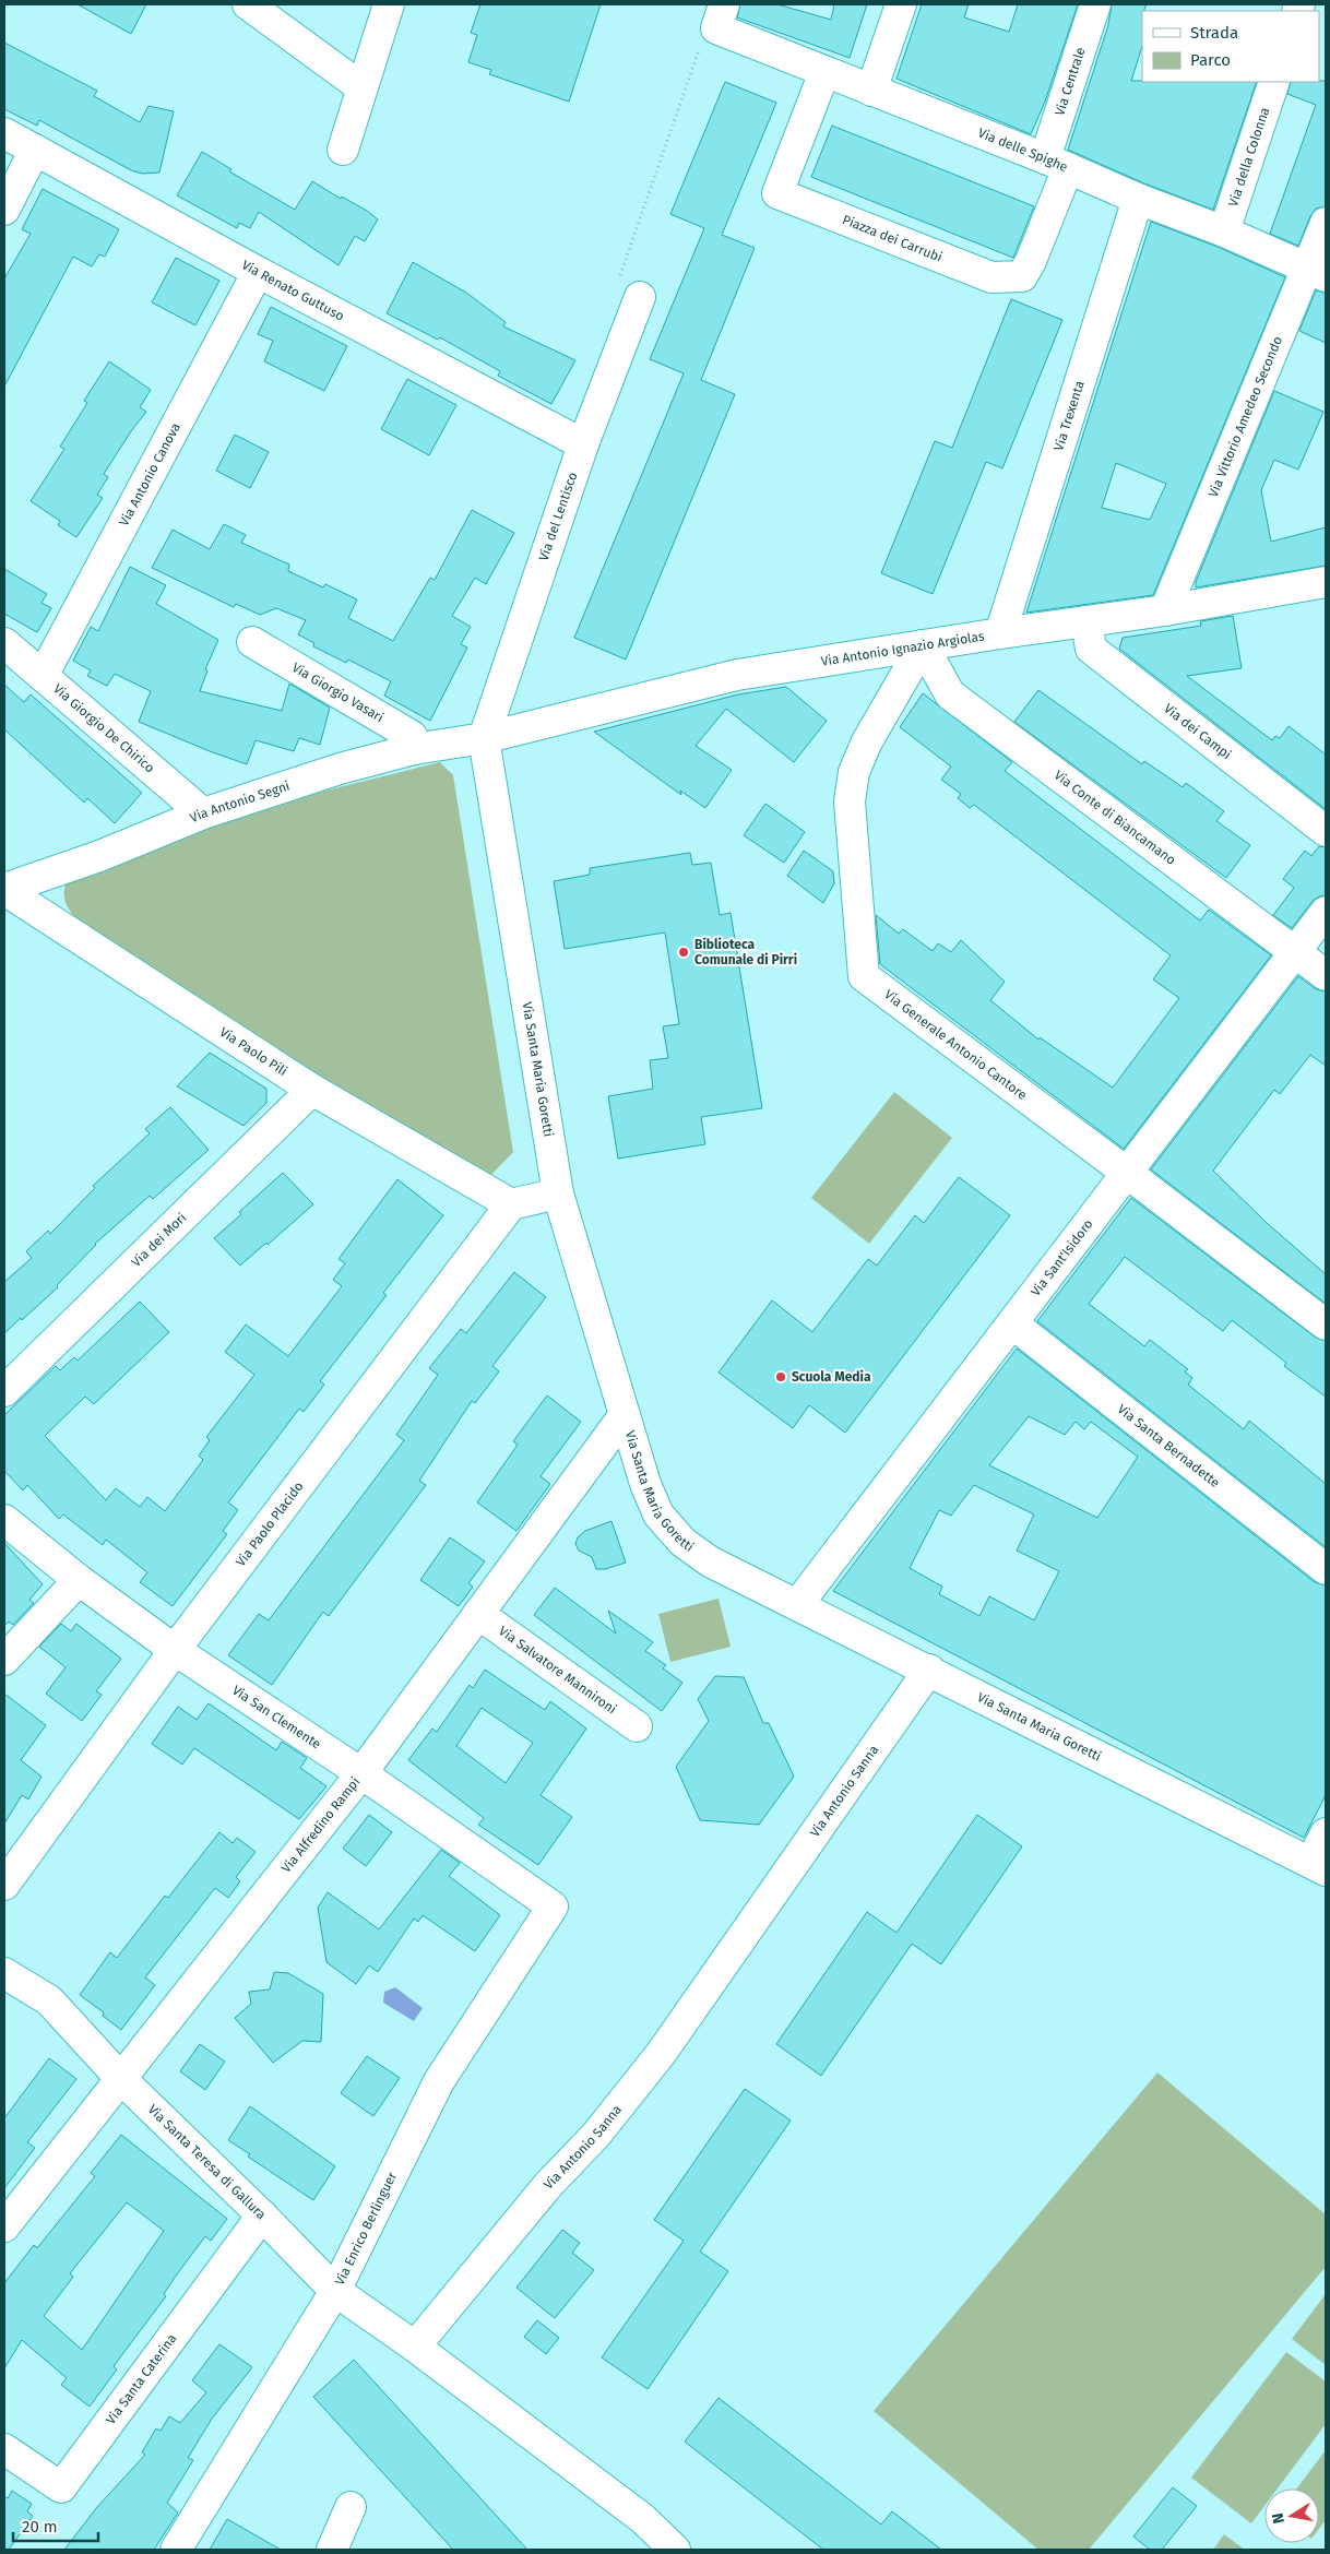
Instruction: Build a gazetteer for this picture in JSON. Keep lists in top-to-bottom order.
{
  "streets": {
    "street": [
      "Via Centrale",
      "Via delle Spighe",
      "Via della Colonna",
      "Piazza dei Carrubi",
      "Via Renato Guttuso",
      "Via Trexenta",
      "Via Vittorio Amedeo Secondo",
      "Via Antonio Canova",
      "Via del Lentisco",
      "Via Antonio Ignazio Argiolas",
      "Via Giorgio Vasari",
      "Via Giorgio De Chirico",
      "Via dei Campi",
      "Via Antonio Segni",
      "Via Conte di Biancamano",
      "Via Generale Antonio Cantore",
      "Via Paolo Pili",
      "Via Santa Maria Goretti",
      "Via dei Mori",
      "Via Sant'Isidoro",
      "Via Santa Bernadette",
      "Via Paolo Placido",
      "Via Salvatore Mannironi",
      "Via San Clemente",
      "Via Antonio Sanna",
      "Via Alfredino Rampi",
      "Via Santa Teresa di Gallura",
      "Via Enrico Berlinguer",
      "Via Santa Caterina"
    ]
  },
  "crossings": [
    ["Via Centrale", "Via delle Spighe"],
    ["Via Centrale", "Piazza dei Carrubi"],
    ["Via delle Spighe", "Via della Colonna"],
    ["Via delle Spighe", "Piazza dei Carrubi"],
    ["Via delle Spighe", "Via Trexenta"],
    ["Via delle Spighe", "Via Vittorio Amedeo Secondo"],
    ["Via Renato Guttuso", "Via Antonio Canova"],
    ["Via Renato Guttuso", "Via del Lentisco"],
    ["Via Trexenta", "Via Antonio Ignazio Argiolas"],
    ["Via Vittorio Amedeo Secondo", "Via Antonio Ignazio Argiolas"],
    ["Via Antonio Canova", "Via Giorgio De Chirico"],
    ["Via del Lentisco", "Via Antonio Ignazio Argiolas"],
    ["Via del Lentisco", "Via Antonio Segni"],
    ["Via del Lentisco", "Via Santa Maria Goretti"],
    ["Via Antonio Ignazio Argiolas", "Via dei Campi"],
    ["Via Antonio Ignazio Argiolas", "Via Antonio Segni"],
    ["Via Antonio Ignazio Argiolas", "Via Conte di Biancamano"],
    ["Via Antonio Ignazio Argiolas", "Via Generale Antonio Cantore"],
    ["Via Antonio Ignazio Argiolas", "Via Santa Maria Goretti"],
    ["Via Giorgio Vasari", "Via Antonio Segni"],
    ["Via Giorgio De Chirico", "Via Antonio Segni"],
    ["Via Antonio Segni", "Via Paolo Pili"],
    ["Via Antonio Segni", "Via Santa Maria Goretti"],
    ["Via Conte di Biancamano", "Via Generale Antonio Cantore"],
    ["Via Conte di Biancamano", "Via Sant'Isidoro"],
    ["Via Generale Antonio Cantore", "Via Sant'Isidoro"],
    ["Via Paolo Pili", "Via dei Mori"],
    ["Via Paolo Pili", "Via Paolo Placido"],
    ["Via Santa Maria Goretti", "Via Sant'Isidoro"],
    ["Via Santa Maria Goretti", "Via Antonio Sanna"],
    ["Via Santa Maria Goretti", "Via Alfredino Rampi"],
    ["Via Sant'Isidoro", "Via Santa Bernadette"],
    ["Via Paolo Placido", "Via San Clemente"],
    ["Via Salvatore Mannironi", "Via Alfredino Rampi"],
    ["Via San Clemente", "Via Alfredino Rampi"],
    ["Via San Clemente", "Via Enrico Berlinguer"],
    ["Via Antonio Sanna", "Via Santa Teresa di Gallura"],
    ["Via Alfredino Rampi", "Via Santa Teresa di Gallura"],
    ["Via Santa Teresa di Gallura", "Via Enrico Berlinguer"],
    ["Via Santa Teresa di Gallura", "Via Santa Caterina"]
  ],
  "places": ["Biblioteca Comunale di Pirri", "Scuola Media"],
  "legend": ["Strada", "Parco"],
  "scale_bar": "20 m",
  "north": "left"
}
